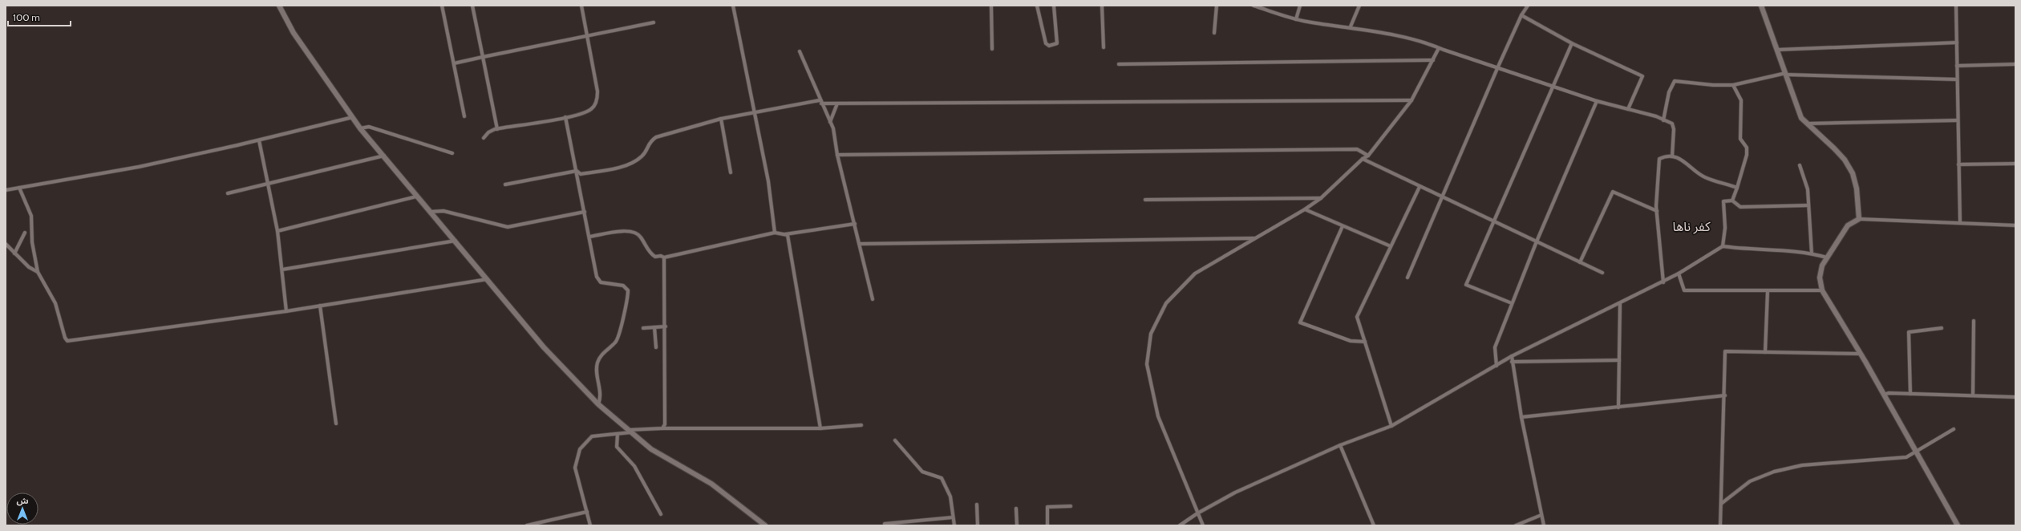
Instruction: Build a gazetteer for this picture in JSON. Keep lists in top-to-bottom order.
{
  "districts": ["كفر ناها"],
  "scale_bar": "100 m",
  "north": "top"
}
